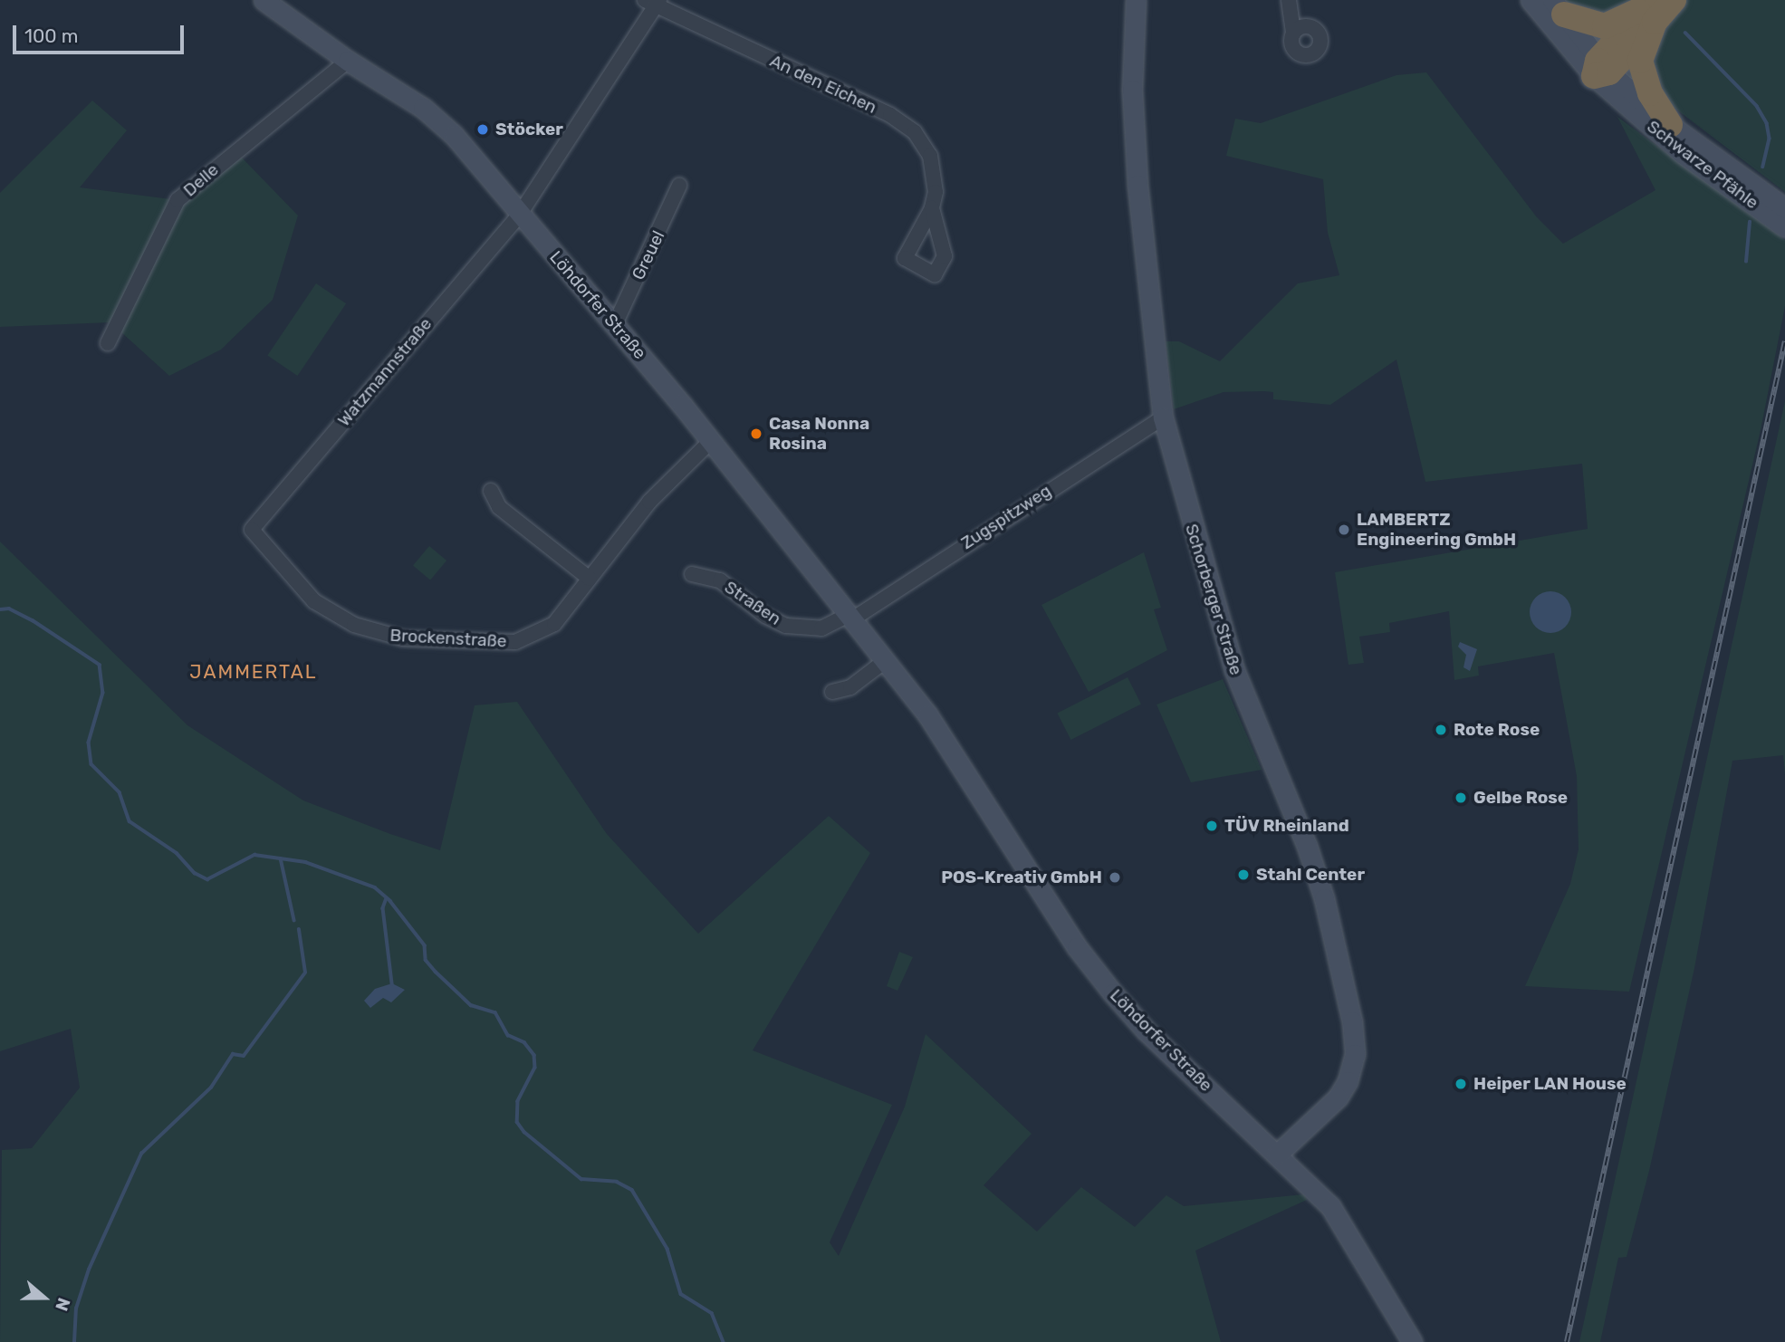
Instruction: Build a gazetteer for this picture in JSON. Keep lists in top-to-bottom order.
{
  "streets": {
    "main road": ["Schwarze Pfähle", "Löhdorfer Straße", "Schorberger Straße"],
    "street": [
      "An den Eichen",
      "Delle",
      "Greuel",
      "Watzmannstraße",
      "Zugspitzweg",
      "Straßen",
      "Brockenstraße"
    ]
  },
  "crossings": [
    ["An den Eichen", "Löhdorfer Straße"],
    ["An den Eichen", "Watzmannstraße"],
    ["Delle", "Löhdorfer Straße"],
    ["Greuel", "Löhdorfer Straße"],
    ["Löhdorfer Straße", "Watzmannstraße"],
    ["Löhdorfer Straße", "Zugspitzweg"],
    ["Löhdorfer Straße", "Schorberger Straße"],
    ["Löhdorfer Straße", "Straßen"],
    ["Löhdorfer Straße", "Brockenstraße"],
    ["Watzmannstraße", "Brockenstraße"],
    ["Zugspitzweg", "Schorberger Straße"],
    ["Zugspitzweg", "Straßen"]
  ],
  "districts": ["JAMMERTAL"],
  "places": [
    "Stöcker",
    "Casa Nonna Rosina",
    "LAMBERTZ Engineering GmbH",
    "Rote Rose",
    "Gelbe Rose",
    "TÜV Rheinland",
    "Stahl Center",
    "POS-Kreativ GmbH",
    "Heiper LAN House"
  ],
  "scale_bar": "100 m",
  "north": "right"
}
